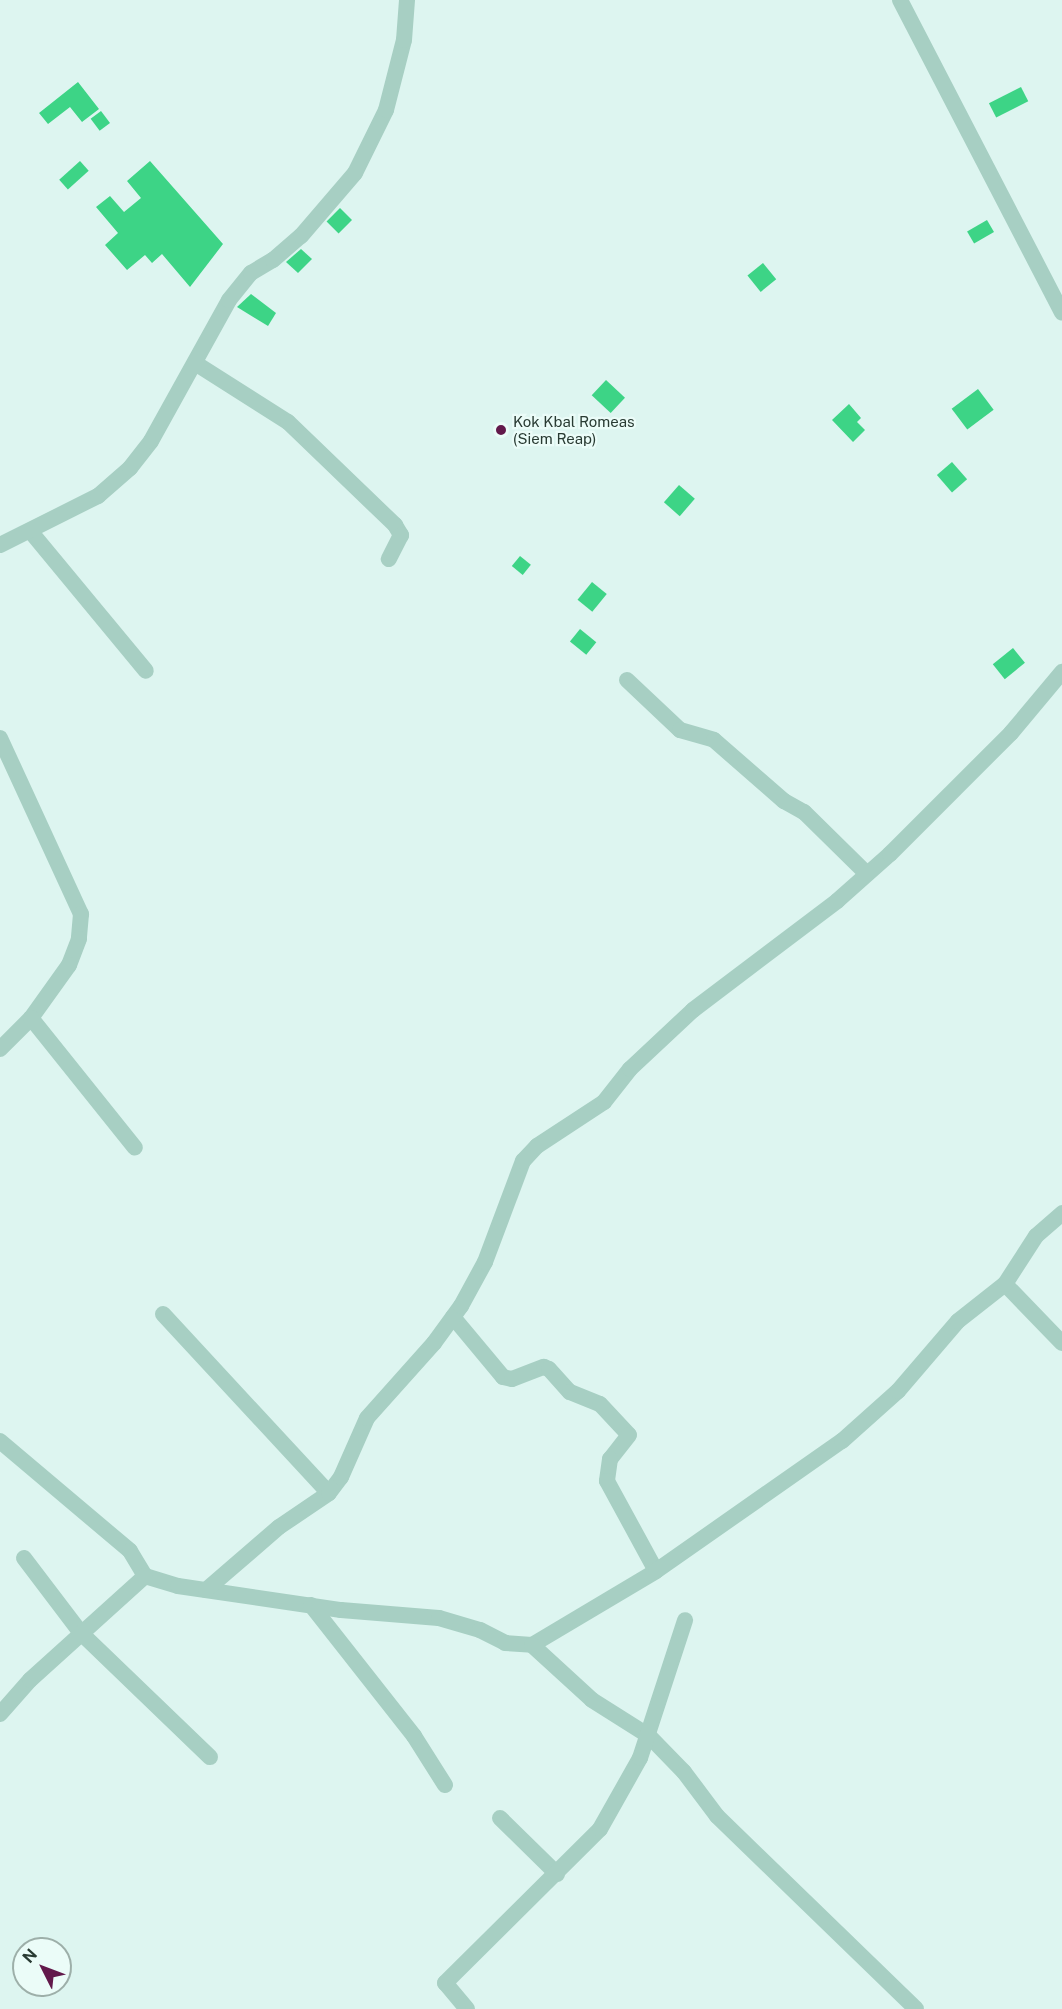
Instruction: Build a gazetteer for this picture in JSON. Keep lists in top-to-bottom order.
{
  "places": ["Kok Kbal Romeas (Siem Reap)"],
  "north": "top left"
}
